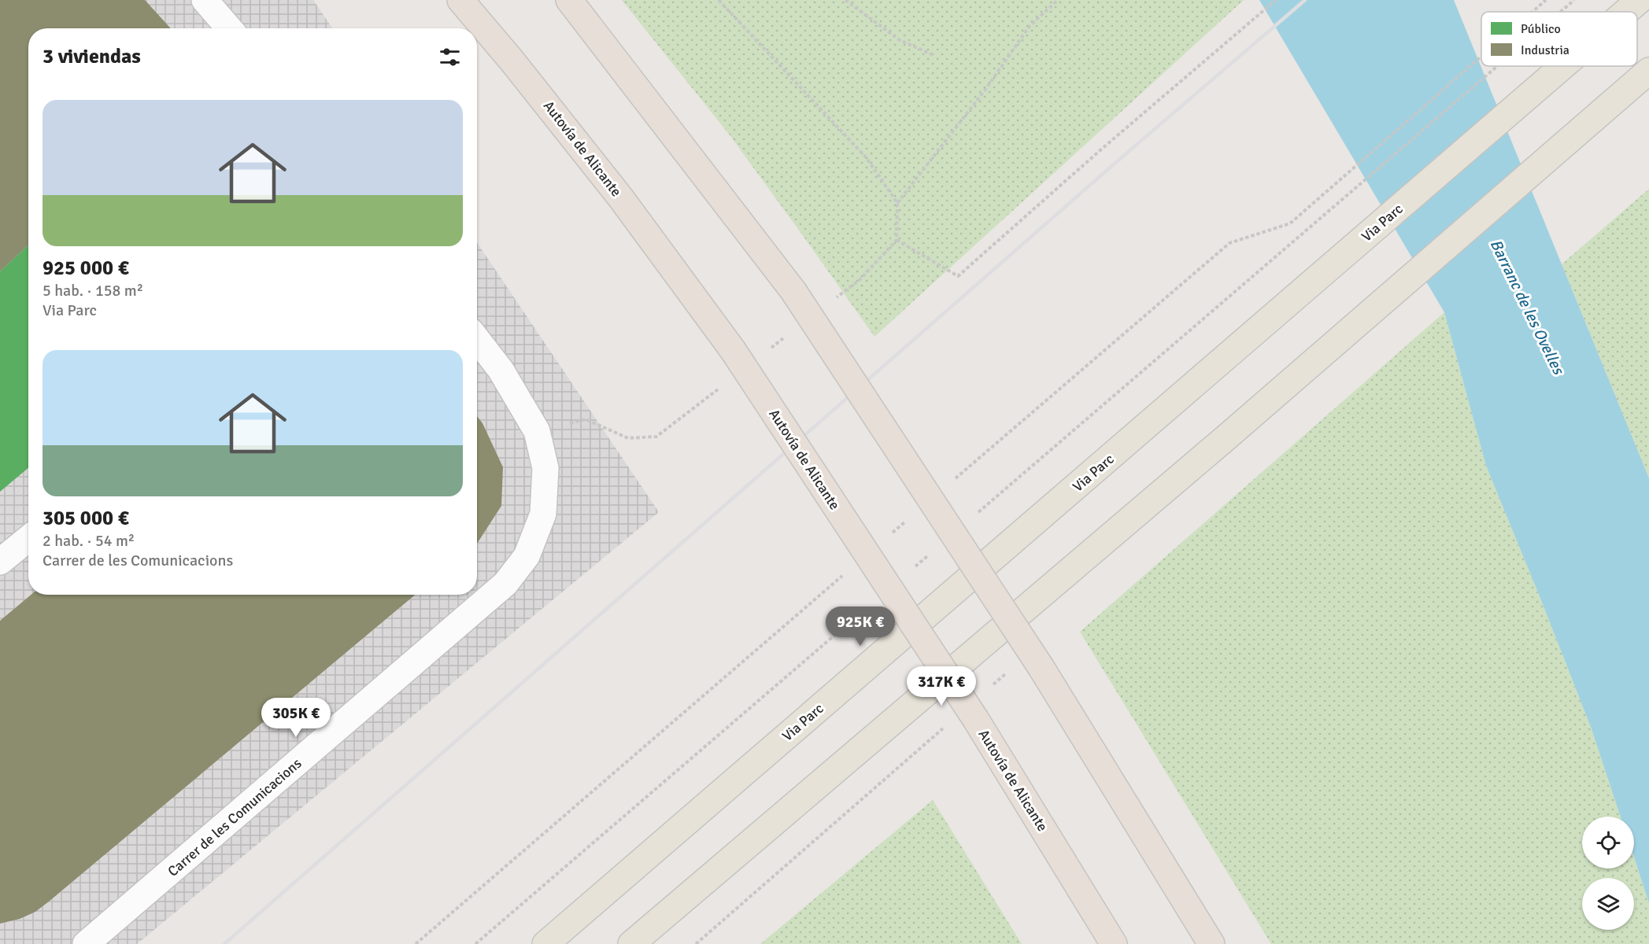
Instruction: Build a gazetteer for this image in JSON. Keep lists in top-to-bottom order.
{
  "streets": {
    "highway": ["Autovía de Alicante"],
    "main road": ["Via Parc"],
    "street": ["Carrer de les Comunicacions"]
  },
  "water": ["Barranc de les Ovelles"],
  "legend": ["Público", "Industria"],
  "page": {
    "heading": "3 viviendas",
    "list": [
      {
        "name": "925 000 €",
        "note": "5 hab. · 158 m² · Via Parc"
      },
      {
        "name": "305 000 €",
        "note": "2 hab. · 54 m² · Carrer de les Comunicacions"
      }
    ],
    "price": ["925K €", "317K €", "305K €"]
  }
}
